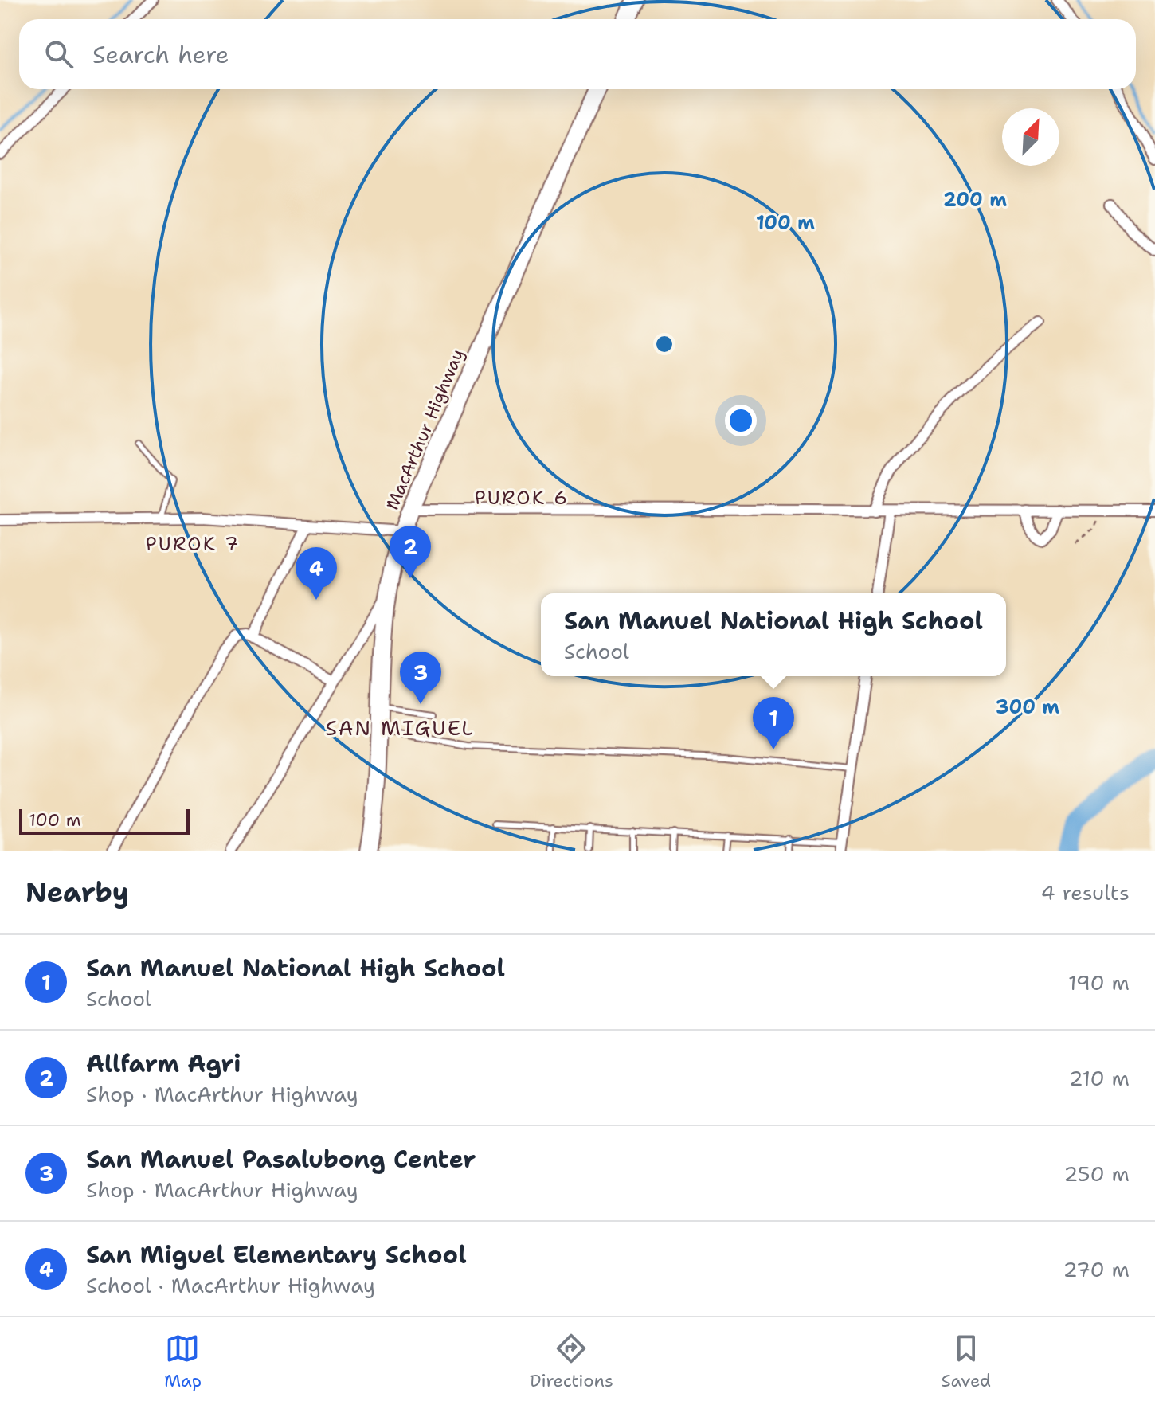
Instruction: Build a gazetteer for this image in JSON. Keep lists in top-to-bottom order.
{
  "streets": {
    "highway": ["MacArthur Highway"]
  },
  "districts": ["PUROK 6", "PUROK 7", "SAN MIGUEL"],
  "scale_bar": "100 m",
  "north": "top right",
  "page": {
    "search": "Search here",
    "pins": [
      "2",
      "4",
      "3",
      "1"
    ],
    "popup": ["San Manuel National High School", "School"],
    "scale": "100 m",
    "heading": ["Nearby", "4 results"],
    "list": [
      {
        "mark": "1",
        "name": "San Manuel National High School",
        "note": "School",
        "value": "190 m"
      },
      {
        "mark": "2",
        "name": "Allfarm Agri",
        "note": "Shop · MacArthur Highway",
        "value": "210 m"
      },
      {
        "mark": "3",
        "name": "San Manuel Pasalubong Center",
        "note": "Shop · MacArthur Highway",
        "value": "250 m"
      },
      {
        "mark": "4",
        "name": "San Miguel Elementary School",
        "note": "School · MacArthur Highway",
        "value": "270 m"
      }
    ],
    "nav": ["Map", "Directions", "Saved"]
  },
  "rings": ["200 m", "100 m", "300 m"]
}
